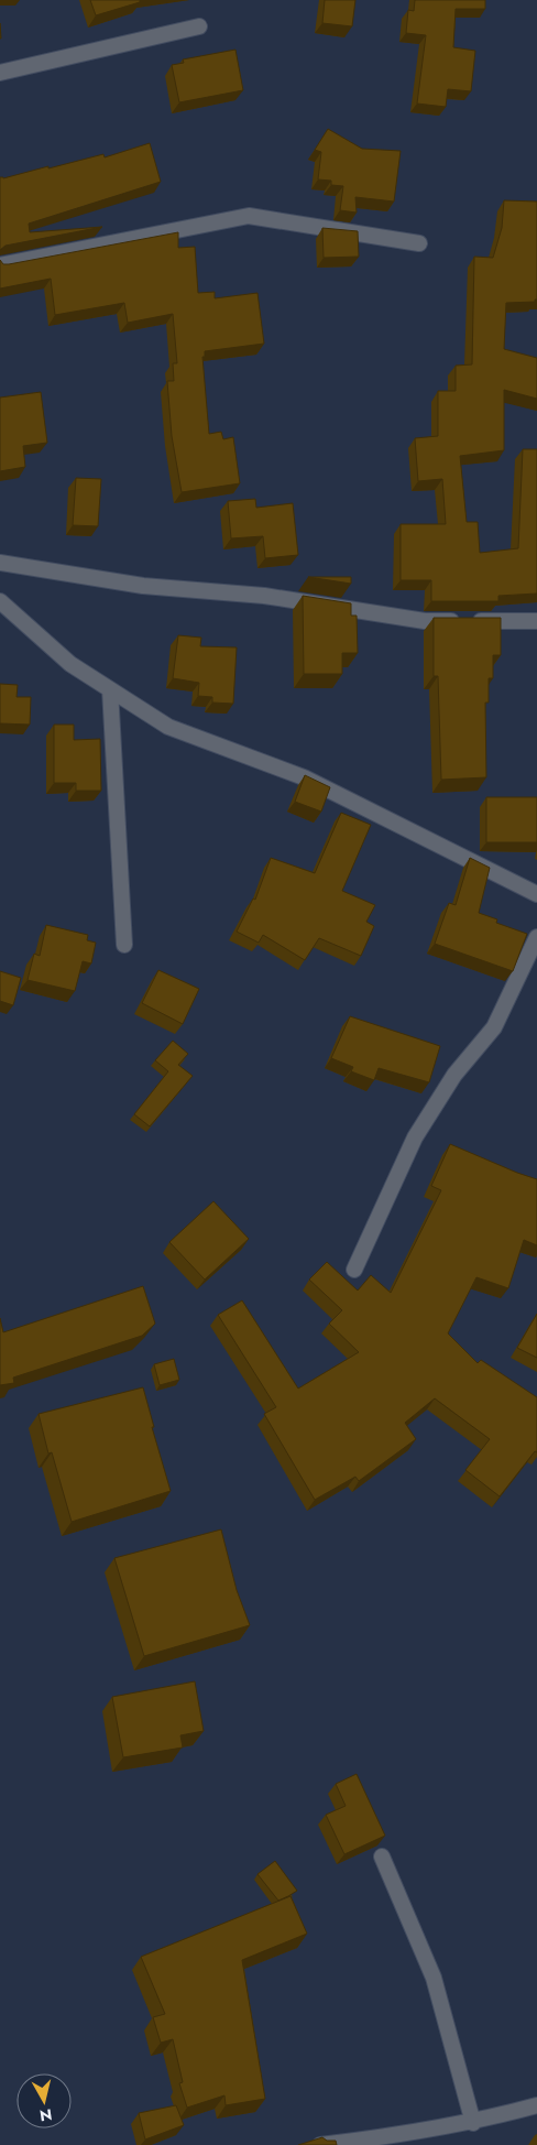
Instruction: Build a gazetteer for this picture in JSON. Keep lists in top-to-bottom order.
{
  "north": "bottom"
}
